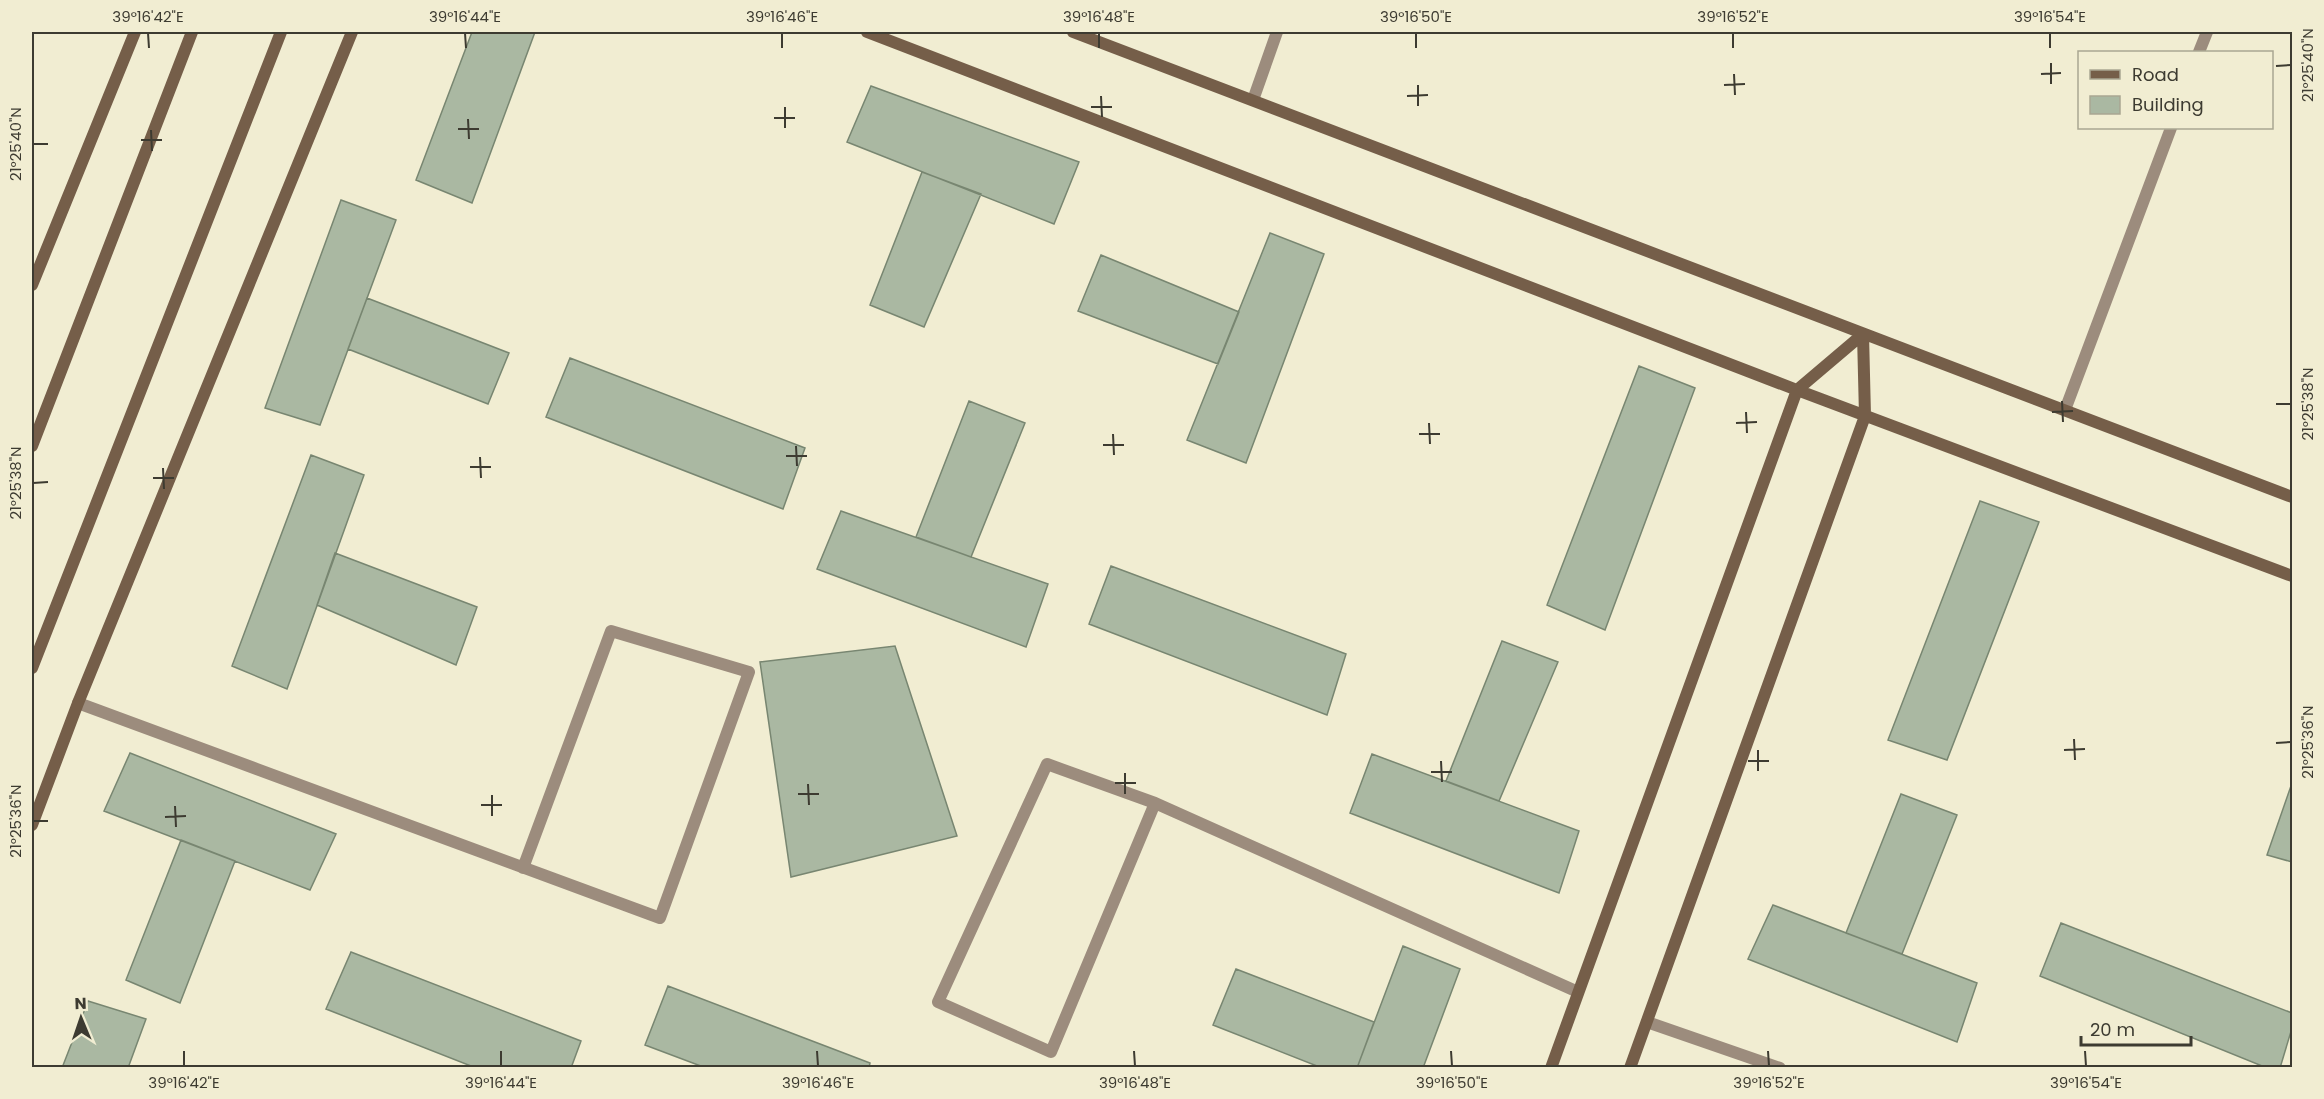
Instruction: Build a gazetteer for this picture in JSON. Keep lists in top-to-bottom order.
{
  "legend": ["Road", "Building"],
  "scale_bar": "20 m",
  "north": "top",
  "coordinates": [
    "39°16'42\"E",
    "39°16'44\"E",
    "39°16'46\"E",
    "39°16'48\"E",
    "39°16'50\"E",
    "39°16'52\"E",
    "39°16'54\"E",
    "21°25'40\"N",
    "21°25'38\"N",
    "21°25'36\"N"
  ]
}
